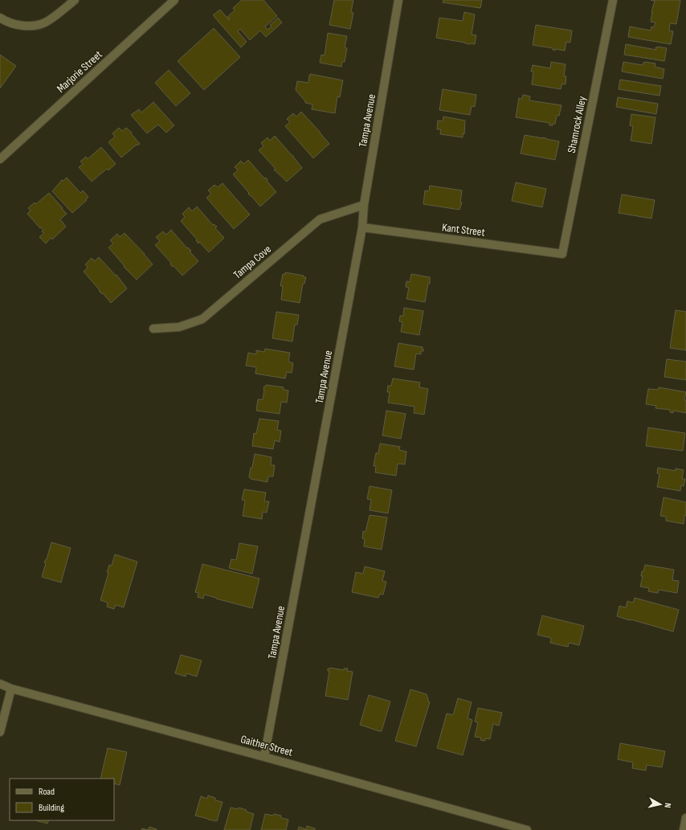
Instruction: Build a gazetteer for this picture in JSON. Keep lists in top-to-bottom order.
{
  "streets": {
    "street": [
      "Marjorie Street",
      "Tampa Avenue",
      "Shamrock Alley",
      "Kant Street",
      "Tampa Cove",
      "Gaither Street"
    ]
  },
  "crossings": [
    ["Tampa Avenue", "Kant Street"],
    ["Tampa Avenue", "Tampa Cove"],
    ["Tampa Avenue", "Gaither Street"],
    ["Shamrock Alley", "Kant Street"]
  ],
  "legend": ["Road", "Building"],
  "north": "right"
}
